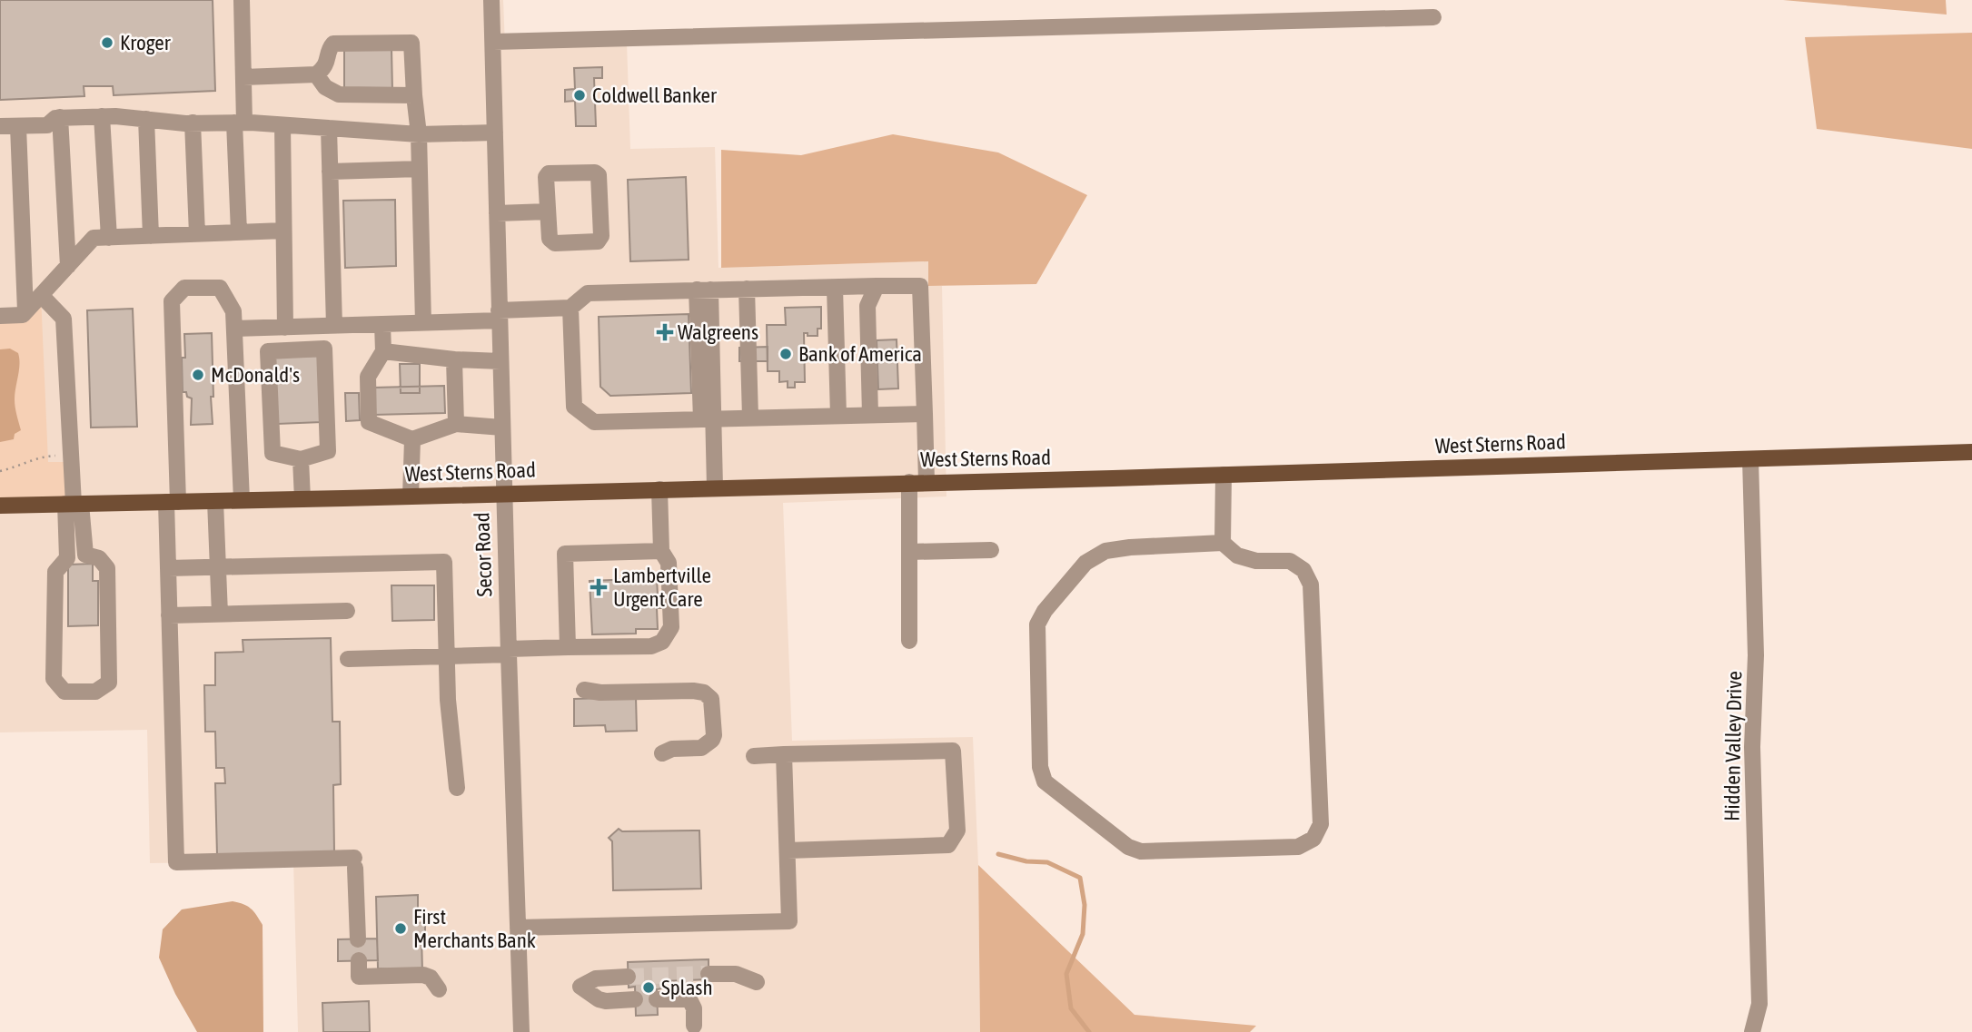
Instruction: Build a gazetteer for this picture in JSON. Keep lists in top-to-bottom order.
{
  "streets": {
    "main road": ["West Sterns Road"],
    "street": ["Secor Road", "Hidden Valley Drive"]
  },
  "crossings": [
    ["West Sterns Road", "Secor Road"],
    ["West Sterns Road", "Hidden Valley Drive"]
  ],
  "places": {
    "other": [
      "Kroger",
      "Coldwell Banker",
      "Bank of America",
      "McDonald's",
      "First Merchants Bank",
      "Splash"
    ],
    "health": ["Walgreens", "Lambertville Urgent Care"]
  }
}
